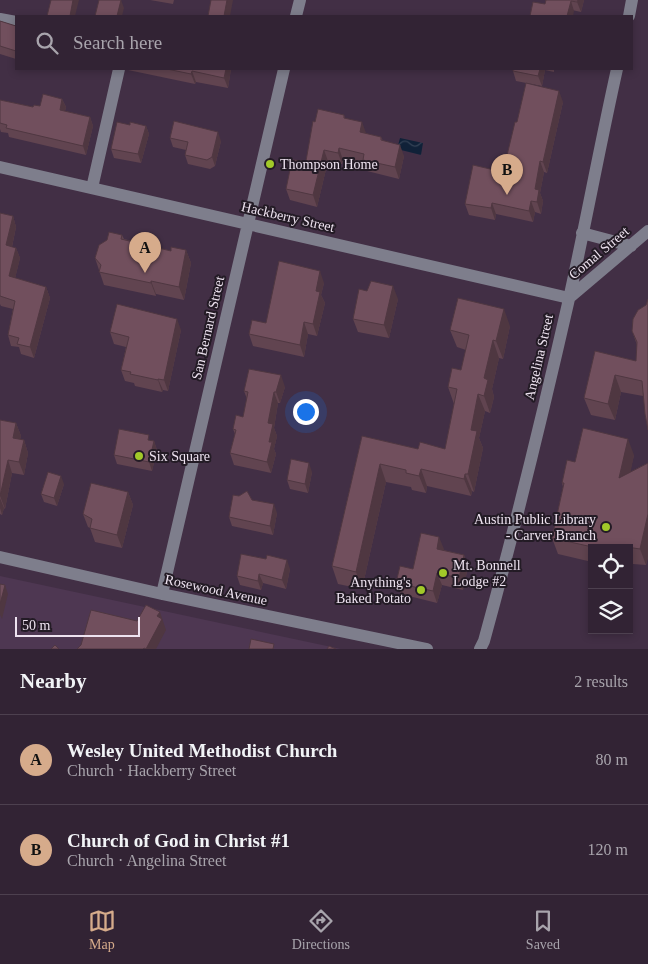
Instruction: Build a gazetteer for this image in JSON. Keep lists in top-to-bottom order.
{
  "streets": {
    "street": [
      "Hackberry Street",
      "Comal Street",
      "San Bernard Street",
      "Angelina Street",
      "Rosewood Avenue"
    ]
  },
  "crossings": [
    ["Hackberry Street", "Comal Street"],
    ["Hackberry Street", "San Bernard Street"],
    ["Hackberry Street", "Angelina Street"],
    ["Comal Street", "Angelina Street"],
    ["San Bernard Street", "Rosewood Avenue"]
  ],
  "places": [
    "Thompson Home",
    "Six Square",
    "Austin Public Library - Carver Branch",
    "Mt. Bonnell Lodge #2",
    "Anything's Baked Potato"
  ],
  "scale_bar": "50 m",
  "page": {
    "search": "Search here",
    "pins": ["B", "A"],
    "scale": "50 m",
    "heading": ["Nearby", "2 results"],
    "list": [
      {
        "mark": "A",
        "name": "Wesley United Methodist Church",
        "note": "Church · Hackberry Street",
        "value": "80 m"
      },
      {
        "mark": "B",
        "name": "Church of God in Christ #1",
        "note": "Church · Angelina Street",
        "value": "120 m"
      }
    ],
    "nav": ["Map", "Directions", "Saved"]
  }
}
